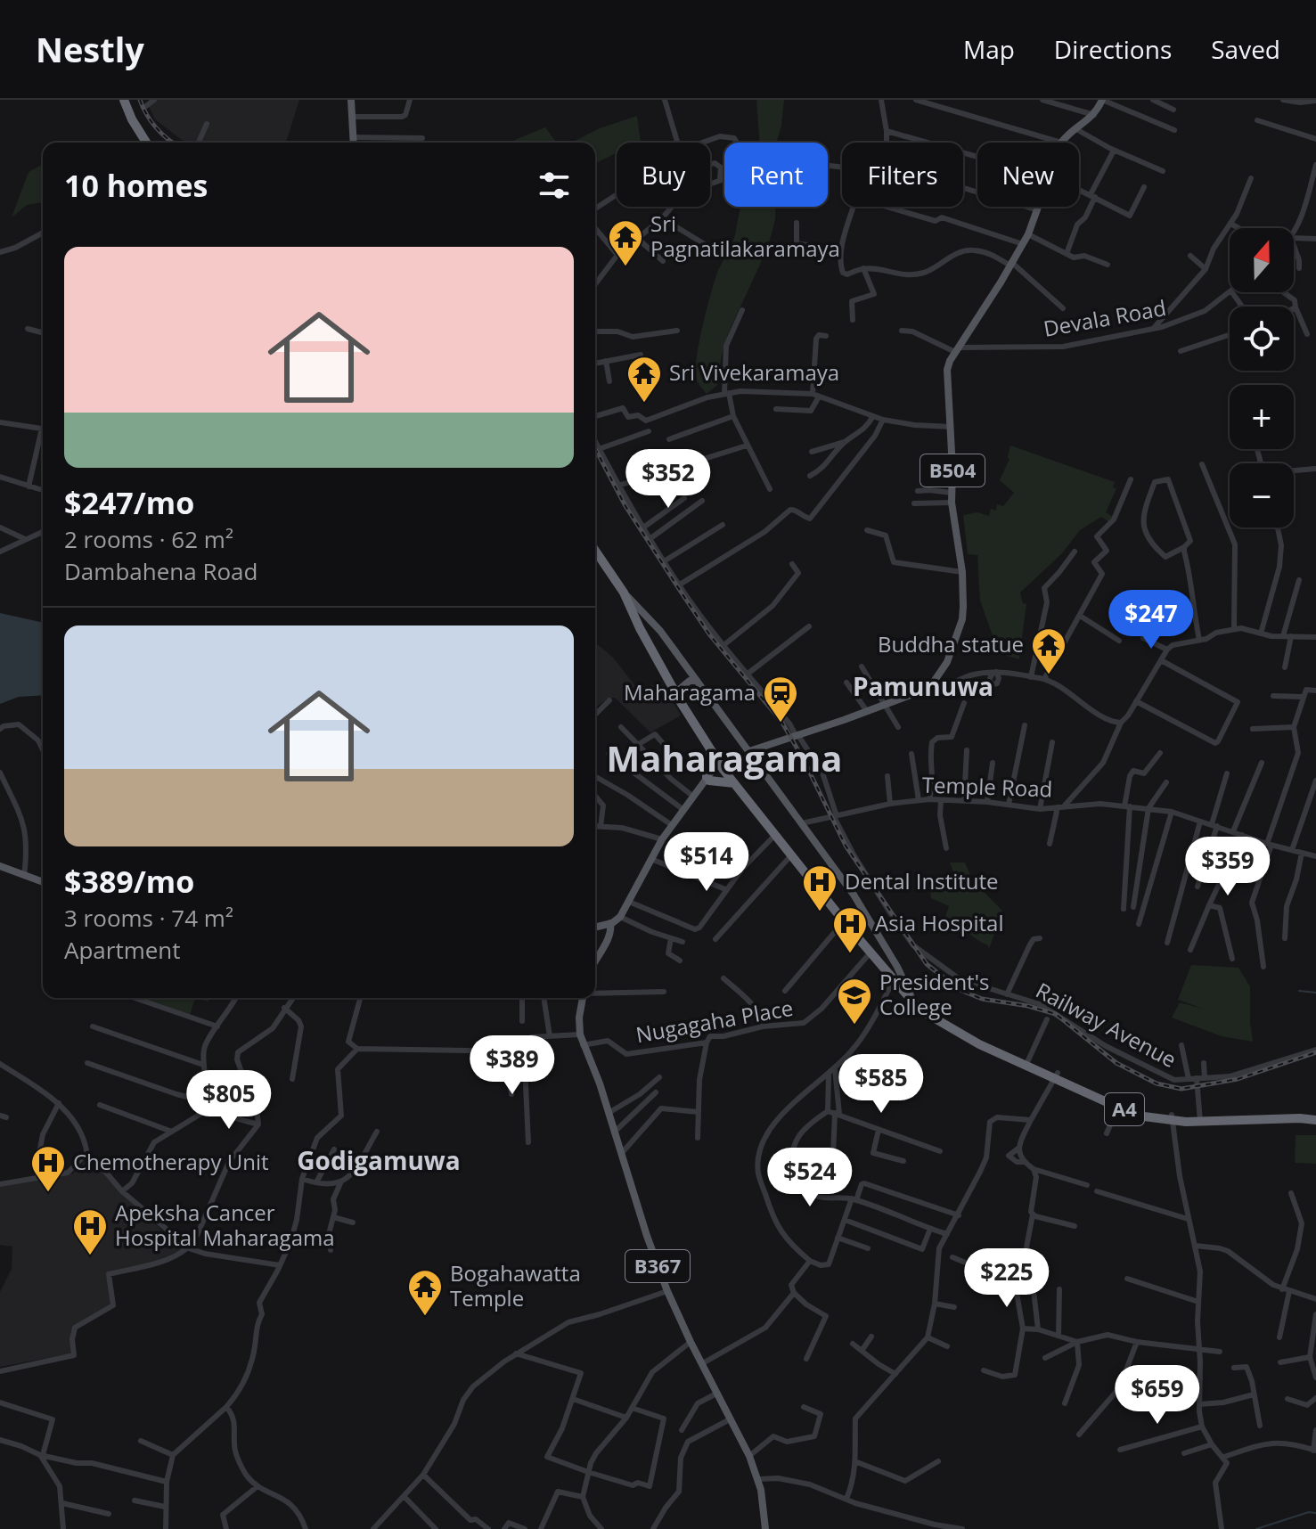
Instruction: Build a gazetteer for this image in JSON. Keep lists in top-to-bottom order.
{
  "streets": {
    "highway": ["A4"],
    "main road": ["B504", "B367"],
    "street": [
      "Devala Road",
      "Temple Road",
      "Nugagaha Place",
      "Railway Avenue"
    ]
  },
  "crossings": [
    ["Devala Road", "B504"],
    ["B504", "Railway Avenue"],
    ["Temple Road", "Railway Avenue"],
    ["Nugagaha Place", "A4"],
    ["Nugagaha Place", "B367"]
  ],
  "districts": ["Pamunuwa", "Maharagama", "Godigamuwa"],
  "places": {
    "temple": [
      "Sri Pagnatilakaramaya",
      "Sri Vivekaramaya",
      "Buddha statue",
      "Bogahawatta Temple"
    ],
    "station": ["Maharagama"],
    "hospital": [
      "Dental Institute",
      "Asia Hospital",
      "Chemotherapy Unit",
      "Apeksha Cancer Hospital Maharagama"
    ],
    "school or university": ["President's College"]
  },
  "north": "top",
  "page": {
    "header": "Nestly",
    "nav": ["Map", "Directions", "Saved"],
    "chip": [
      "Buy",
      "Rent",
      "Filters",
      "New"
    ],
    "heading": "10 homes",
    "map_buttons": ["+", "−"],
    "list": [
      {
        "name": "$247/mo",
        "note": "2 rooms · 62 m² · Dambahena Road"
      },
      {
        "name": "$389/mo",
        "note": "3 rooms · 74 m² · Apartment"
      }
    ],
    "price": [
      "$352",
      "$247",
      "$514",
      "$359",
      "$389",
      "$585",
      "$805",
      "$524",
      "$225",
      "$659"
    ]
  }
}
